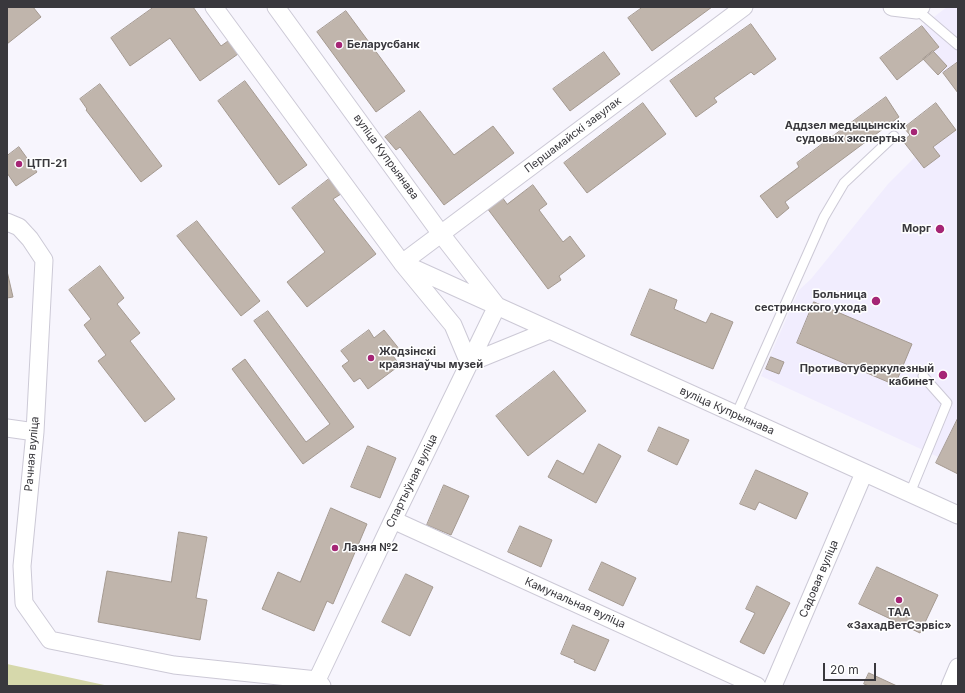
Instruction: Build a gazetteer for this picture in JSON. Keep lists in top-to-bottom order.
{
  "streets": {
    "street": [
      "Першамайскі завулак",
      "вуліца Купрыянава",
      "Рачная вуліца",
      "Спартыўная вуліца",
      "Садовая вуліца",
      "Камунальная вуліца"
    ]
  },
  "crossings": [
    ["Першамайскі завулак", "вуліца Купрыянава"],
    ["вуліца Купрыянава", "Спартыўная вуліца"],
    ["вуліца Купрыянава", "Садовая вуліца"],
    ["Рачная вуліца", "Спартыўная вуліца"],
    ["Спартыўная вуліца", "Камунальная вуліца"]
  ],
  "places": [
    "Беларусбанк",
    "Аддзел медыцынскіх судовых экспертыз",
    "ЦТП-21",
    "Морг",
    "Больница сестринского ухода",
    "Жодзінскі краязнаўчы музей",
    "Противотуберкулезный кабинет",
    "Лазня №2",
    "ТАА «ЗахадВетСэрвіс»"
  ],
  "scale_bar": "20 m"
}
